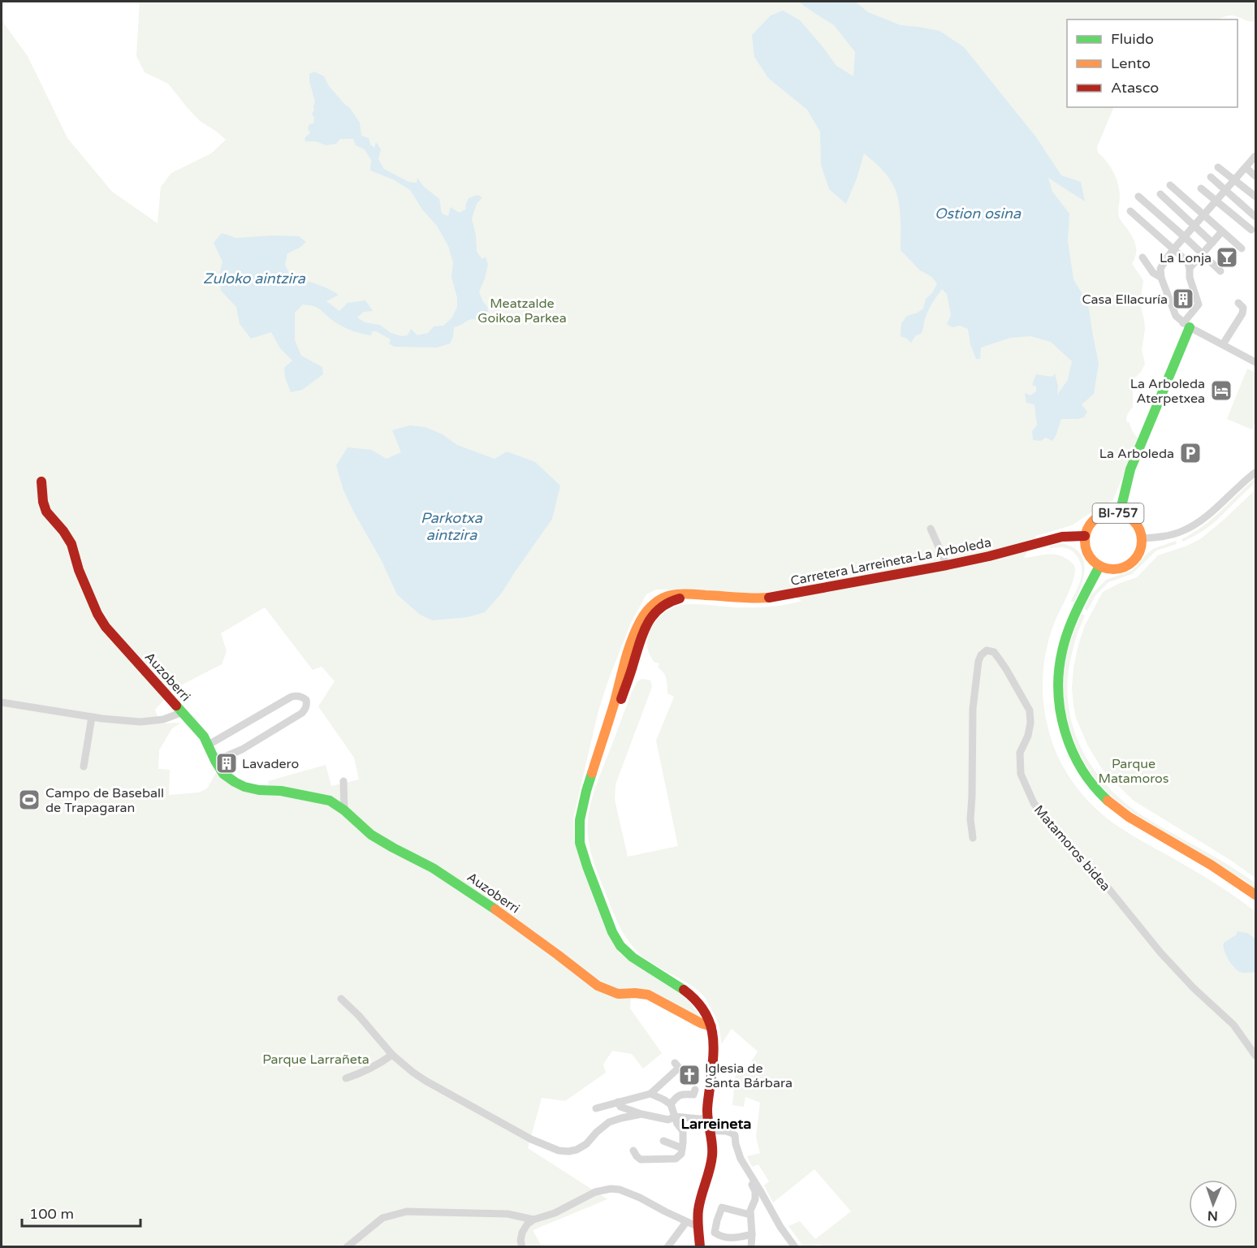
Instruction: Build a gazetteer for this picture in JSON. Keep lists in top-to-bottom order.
{
  "streets": {
    "street": [
      "BI-757",
      "Carretera Larreineta-La Arboleda",
      "Auzoberri",
      "Matamoros bidea"
    ]
  },
  "crossings": [
    ["BI-757", "Carretera Larreineta-La Arboleda"],
    ["Carretera Larreineta-La Arboleda", "Auzoberri"]
  ],
  "districts": ["Larreineta"],
  "water": ["Ostion osina", "Zuloko aintzira", "Parkotxa aintzira"],
  "parks": ["Meatzalde Goikoa Parkea", "Parque Matamoros", "Parque Larrañeta"],
  "places": {
    "bar": ["La Lonja"],
    "building": ["Casa Ellacuría", "Lavadero"],
    "hotel": ["La Arboleda Aterpetxea"],
    "parking": ["La Arboleda"],
    "sports": ["Campo de Baseball de Trapagaran"],
    "church": ["Iglesia de Santa Bárbara"]
  },
  "legend": ["Fluido", "Lento", "Atasco"],
  "scale_bar": "100 m",
  "north": "bottom"
}
